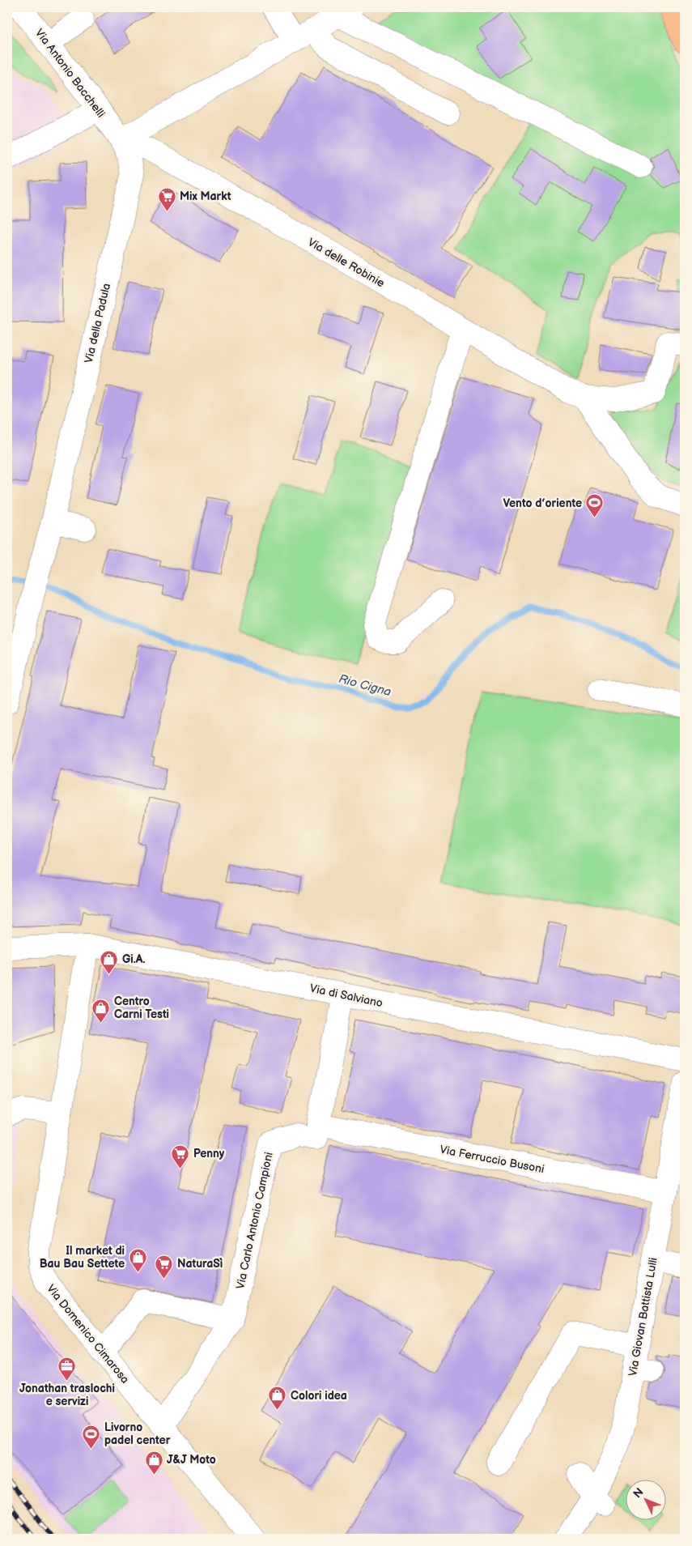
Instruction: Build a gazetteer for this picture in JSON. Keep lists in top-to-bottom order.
{
  "streets": {
    "street": [
      "Via Antonio Bacchelli",
      "Via delle Robinie",
      "Via della Padula",
      "Via di Salviano",
      "Via Ferruccio Busoni",
      "Via Carlo Antonio Campioni",
      "Via Giovan Battista Lulli",
      "Via Domenico Cimarosa"
    ]
  },
  "crossings": [
    ["Via Antonio Bacchelli", "Via delle Robinie"],
    ["Via Antonio Bacchelli", "Via della Padula"],
    ["Via delle Robinie", "Via della Padula"],
    ["Via di Salviano", "Via Carlo Antonio Campioni"],
    ["Via di Salviano", "Via Domenico Cimarosa"],
    ["Via Ferruccio Busoni", "Via Carlo Antonio Campioni"],
    ["Via Ferruccio Busoni", "Via Giovan Battista Lulli"],
    ["Via Carlo Antonio Campioni", "Via Domenico Cimarosa"]
  ],
  "water": ["Rio Cigna"],
  "places": {
    "supermarket": ["Mix Markt", "Penny", "NaturaSì"],
    "sports": ["Vento d’oriente", "Livorno padel center"],
    "shop": [
      "Gi.A.",
      "Centro Carni Testi",
      "Il market di Bau Bau Settete",
      "Colori idea",
      "J&J Moto"
    ],
    "office": ["Jonathan traslochi e servizi"]
  },
  "north": "top left"
}
